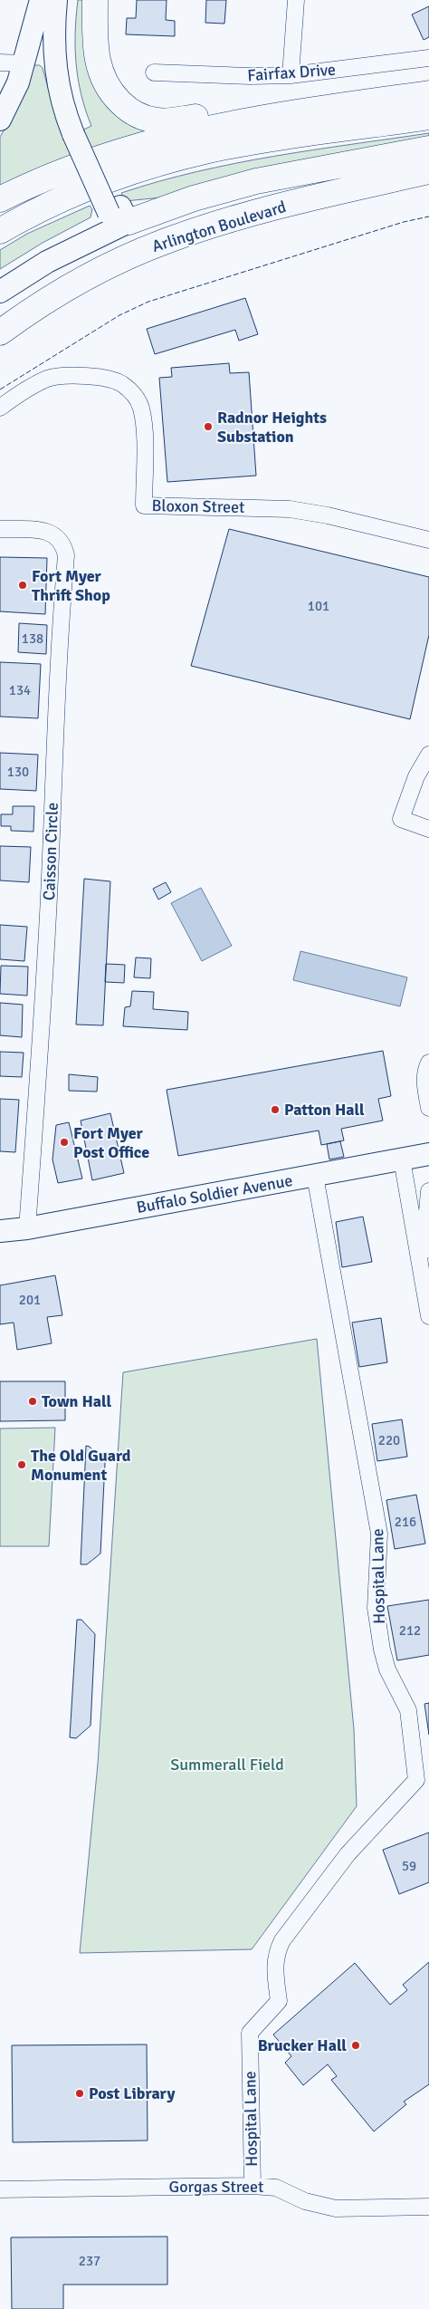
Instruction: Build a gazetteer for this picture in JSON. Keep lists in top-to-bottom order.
{
  "streets": {
    "highway": ["Arlington Boulevard"],
    "main road": ["Buffalo Soldier Avenue"],
    "street": [
      "Fairfax Drive",
      "Bloxon Street",
      "Caisson Circle",
      "Hospital Lane",
      "Gorgas Street"
    ]
  },
  "crossings": [
    ["Caisson Circle", "Buffalo Soldier Avenue"],
    ["Buffalo Soldier Avenue", "Hospital Lane"],
    ["Hospital Lane", "Gorgas Street"]
  ],
  "parks": ["Summerall Field"],
  "places": [
    "Radnor Heights Substation",
    "Fort Myer Thrift Shop",
    "Patton Hall",
    "Fort Myer Post Office",
    "Town Hall",
    "The Old Guard Monument",
    "Brucker Hall",
    "Post Library"
  ],
  "house_numbers": [
    "101",
    "138",
    "134",
    "130",
    "201",
    "220",
    "216",
    "212",
    "59",
    "237"
  ]
}
